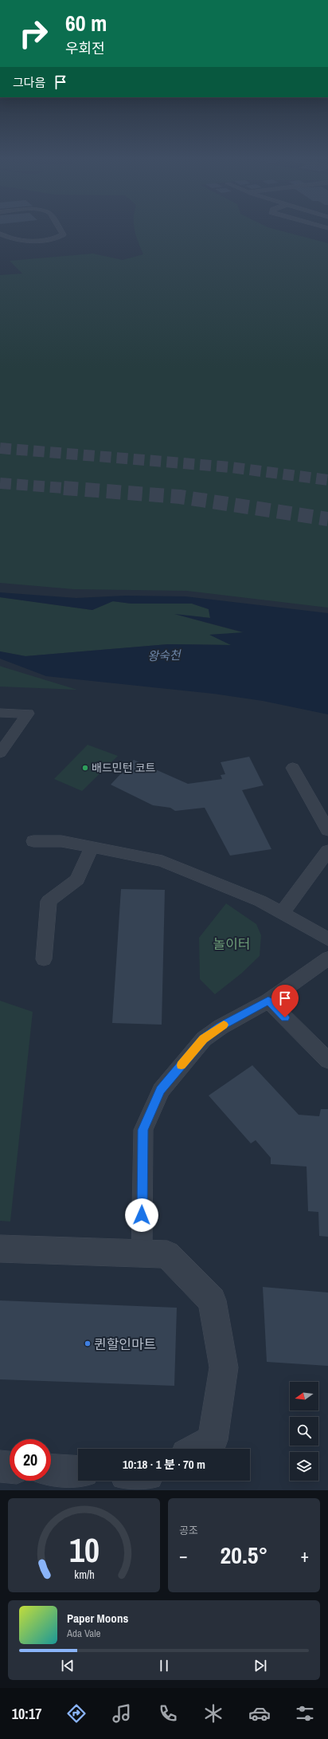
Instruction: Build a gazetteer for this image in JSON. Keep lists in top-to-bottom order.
{
  "water": ["왕숙천"],
  "parks": ["놀이터"],
  "places": ["배드민턴 코트", "퀸할인마트"],
  "north": "left",
  "page": {
    "turn": ["60 m", "우회전"],
    "then": "그다음",
    "limit": "20",
    "trip": "10:18 · 1 분 · 70 m",
    "tile": "공조",
    "heat": ["−", "20.5°", "+"],
    "song": ["Paper Moons", "Ada Vale"],
    "tabs": "10:17",
    "gauge": ["10", "km/h"]
  }
}
